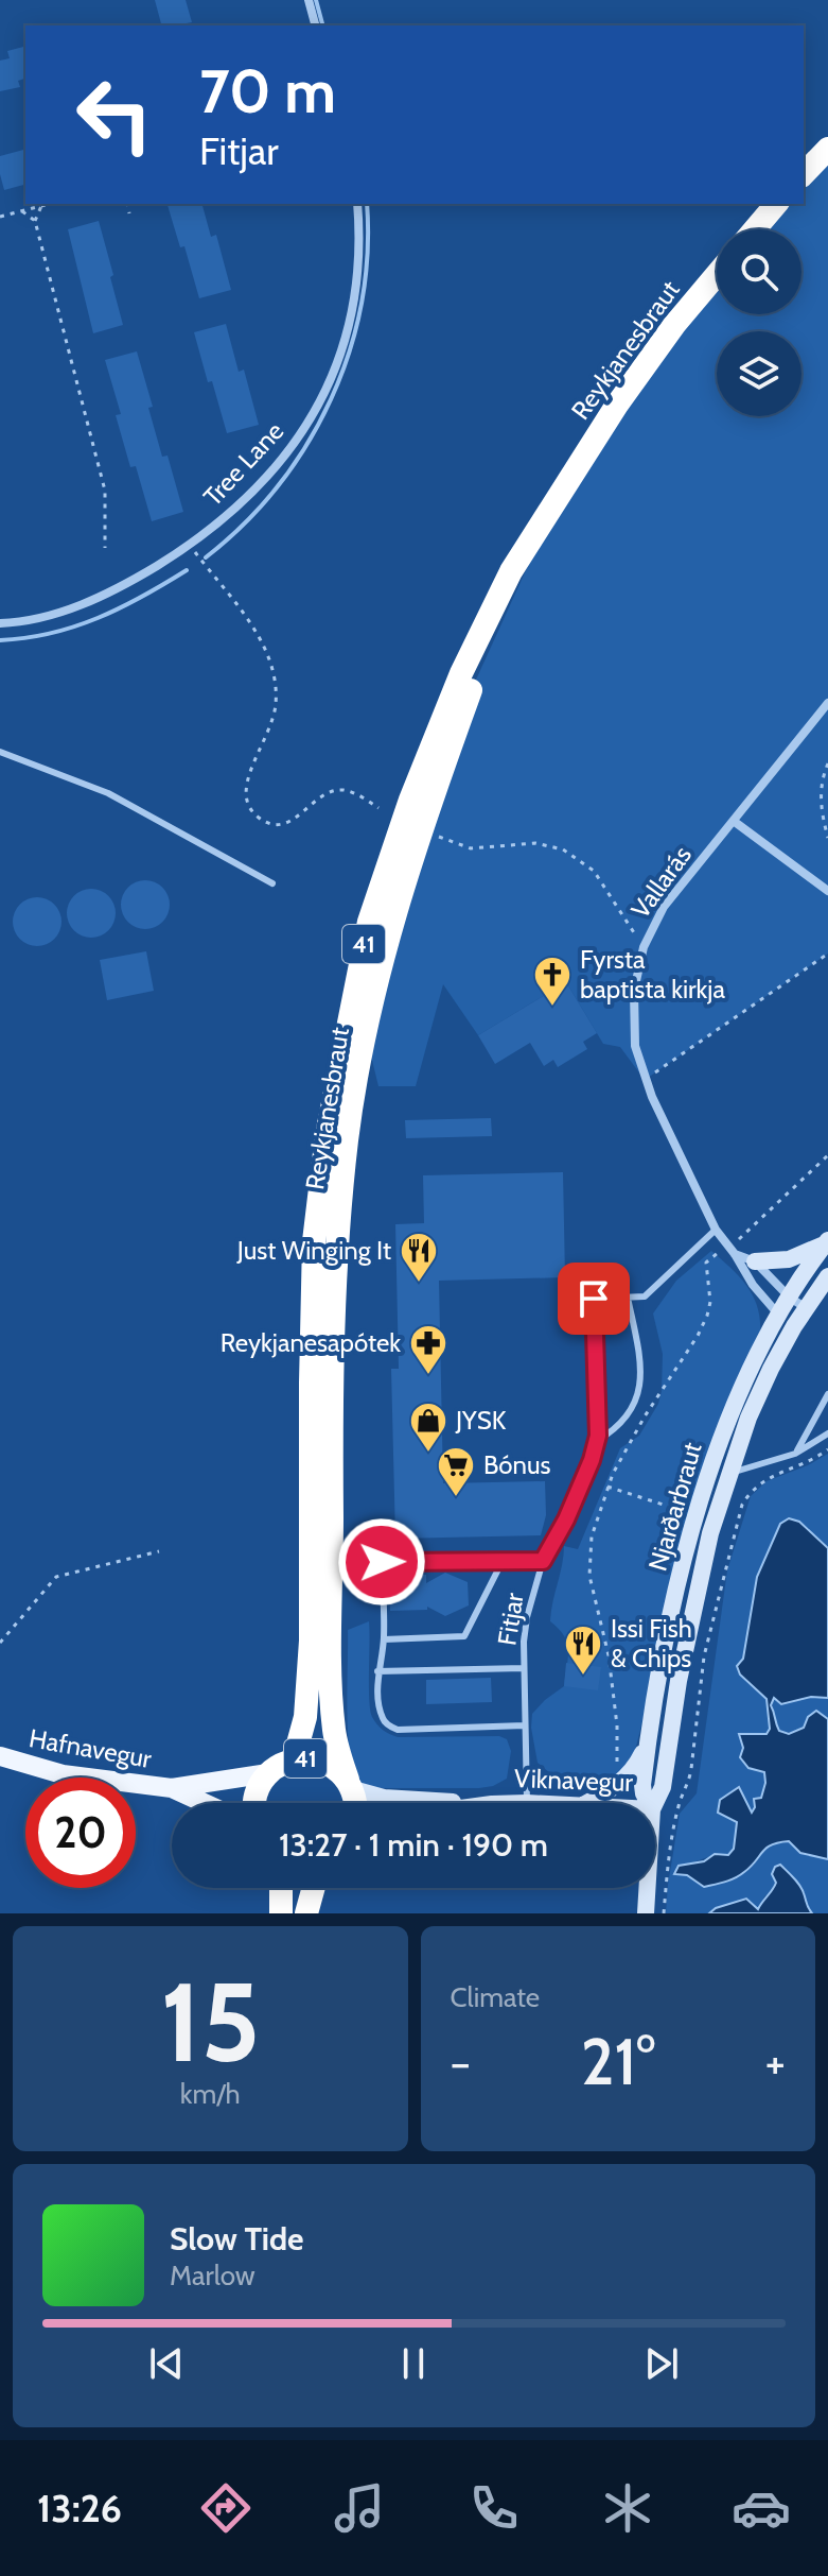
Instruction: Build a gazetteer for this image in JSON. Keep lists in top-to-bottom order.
{
  "streets": {
    "highway": ["Reykjanesbraut", "41"],
    "main road": ["Njarðarbraut", "Hafnavegur", "Viknavegur"],
    "street": ["Tree Lane", "Vallarás"],
    "lane": ["Fitjar"]
  },
  "crossings": [
    ["Reykjanesbraut", "41"],
    ["Reykjanesbraut", "Viknavegur"],
    ["Vallarás", "Njarðarbraut"],
    ["Vallarás", "Fitjar"],
    ["41", "Hafnavegur"],
    ["41", "Viknavegur"]
  ],
  "places": {
    "church": ["Fyrsta baptista kirkja"],
    "restaurant": ["Just Winging It", "Issi Fish & Chips"],
    "pharmacy": ["Reykjanesapótek"],
    "shop": ["JYSK"],
    "supermarket": ["Bónus"]
  },
  "page": {
    "turn": ["70 m", "Fitjar"],
    "limit": "20",
    "trip": "13:27 · 1 min · 190 m",
    "tile": [
      ["15", "km/h"],
      "Climate"
    ],
    "heat": ["−", "21°", "+"],
    "song": ["Slow Tide", "Marlow"],
    "tabs": "13:26"
  }
}
